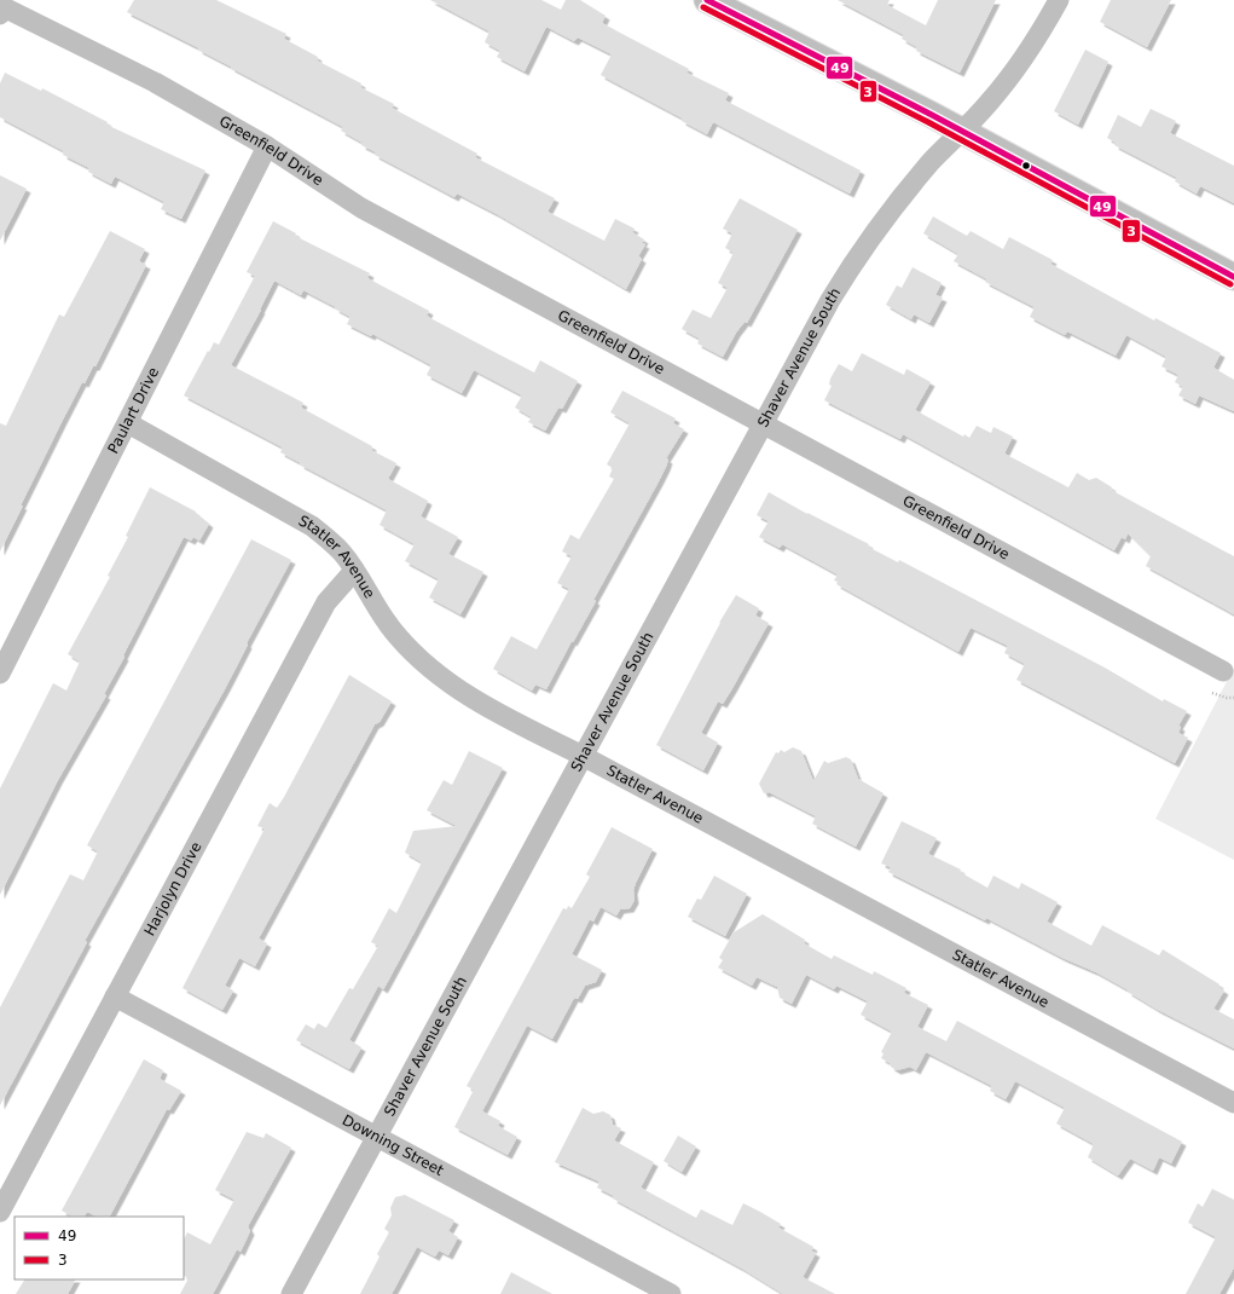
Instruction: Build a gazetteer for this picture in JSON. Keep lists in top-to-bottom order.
{
  "streets": {
    "street": [
      "Greenfield Drive",
      "Shaver Avenue South",
      "Paulart Drive",
      "Statler Avenue",
      "Harjolyn Drive",
      "Downing Street"
    ]
  },
  "crossings": [
    ["Greenfield Drive", "Shaver Avenue South"],
    ["Greenfield Drive", "Paulart Drive"],
    ["Shaver Avenue South", "Statler Avenue"],
    ["Shaver Avenue South", "Downing Street"],
    ["Paulart Drive", "Statler Avenue"],
    ["Statler Avenue", "Harjolyn Drive"],
    ["Harjolyn Drive", "Downing Street"]
  ],
  "lines": ["transit line 49", "transit line 3"],
  "legend": ["49", "3"]
}
